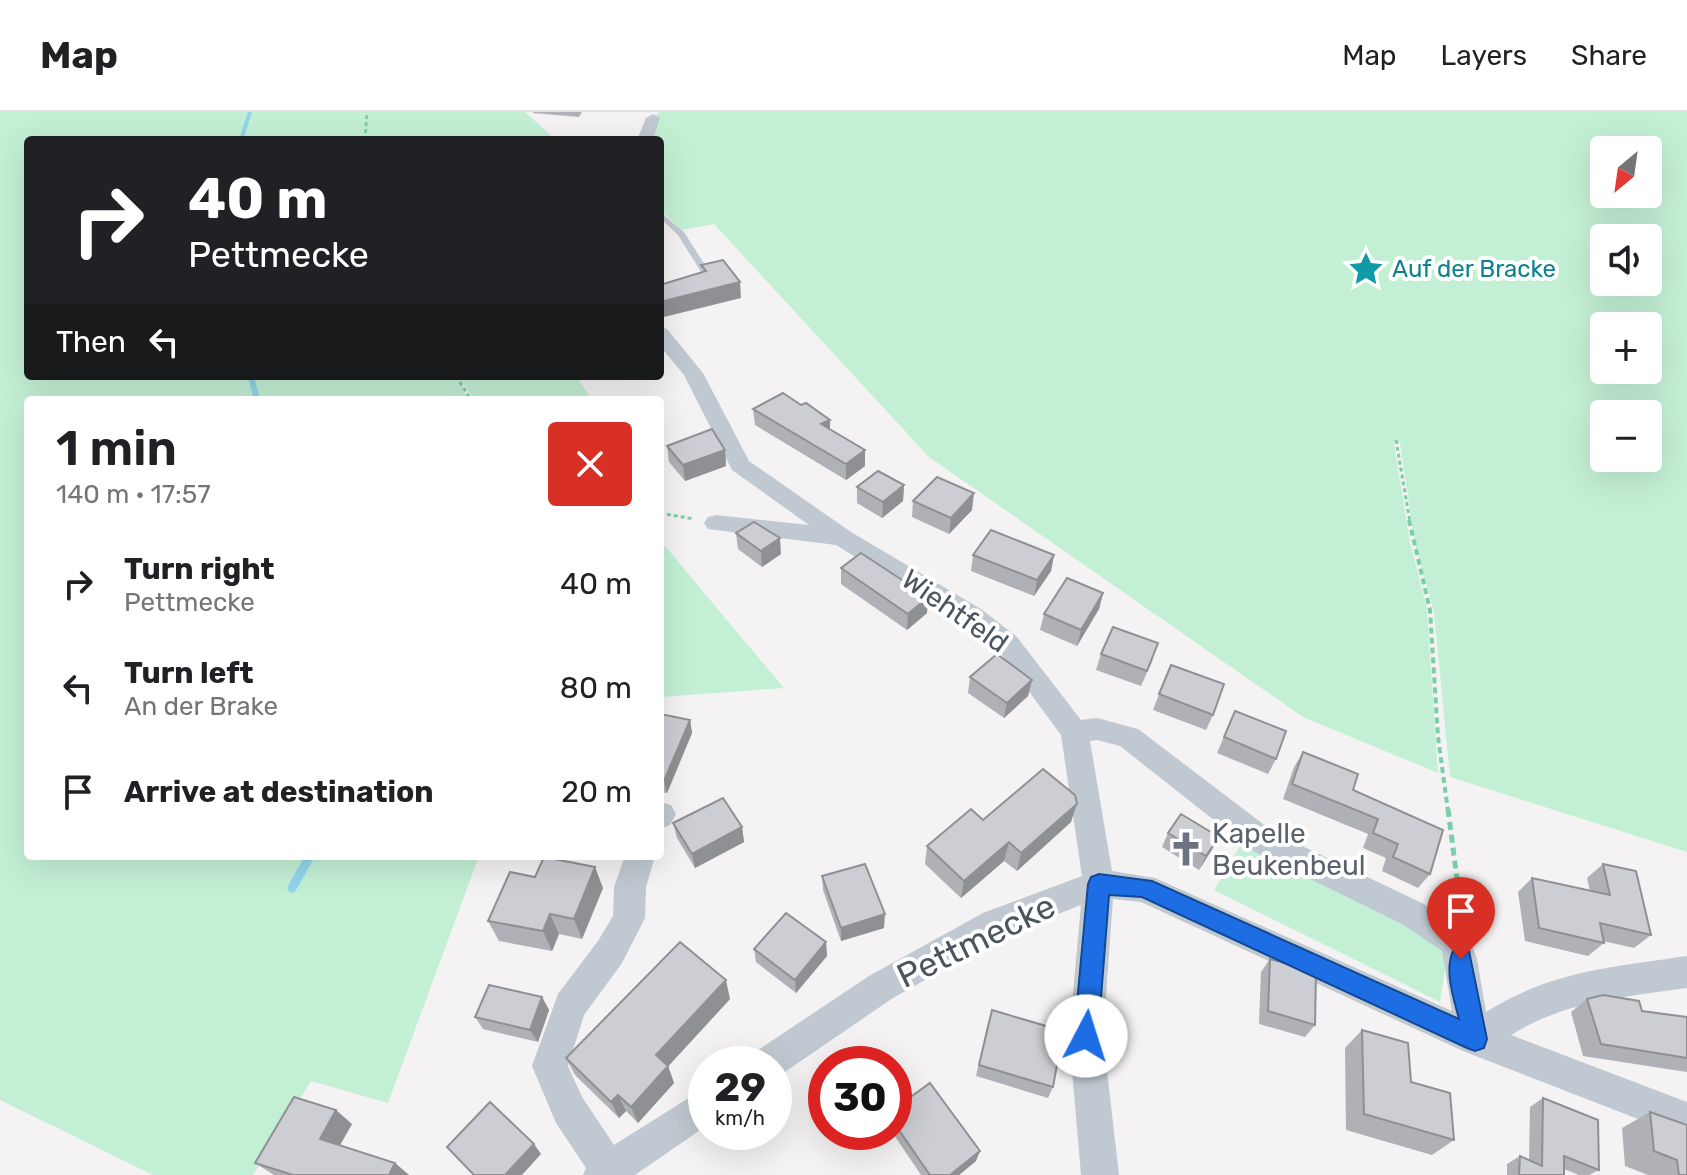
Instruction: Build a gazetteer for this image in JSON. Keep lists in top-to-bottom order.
{
  "streets": {
    "street": ["Wiehtfeld", "Pettmecke"]
  },
  "crossings": [
    ["Wiehtfeld", "Pettmecke"]
  ],
  "places": {
    "place": ["Auf der Bracke"],
    "church": ["Kapelle Beukenbeul"]
  },
  "north": "bottom left",
  "page": {
    "header": "Map",
    "nav": ["Map", "Layers", "Share"],
    "map_buttons": ["+", "−"],
    "turn": ["40 m", "Pettmecke"],
    "then": "Then",
    "heading": ["1 min", "140 m · 17:57"],
    "list": [
      {
        "name": "Turn right",
        "note": "Pettmecke",
        "value": "40 m"
      },
      {
        "name": "Turn left",
        "note": "An der Brake",
        "value": "80 m"
      },
      {
        "name": "Arrive at destination",
        "value": "20 m"
      }
    ],
    "speed": "29 km/h",
    "limit": "30"
  }
}
